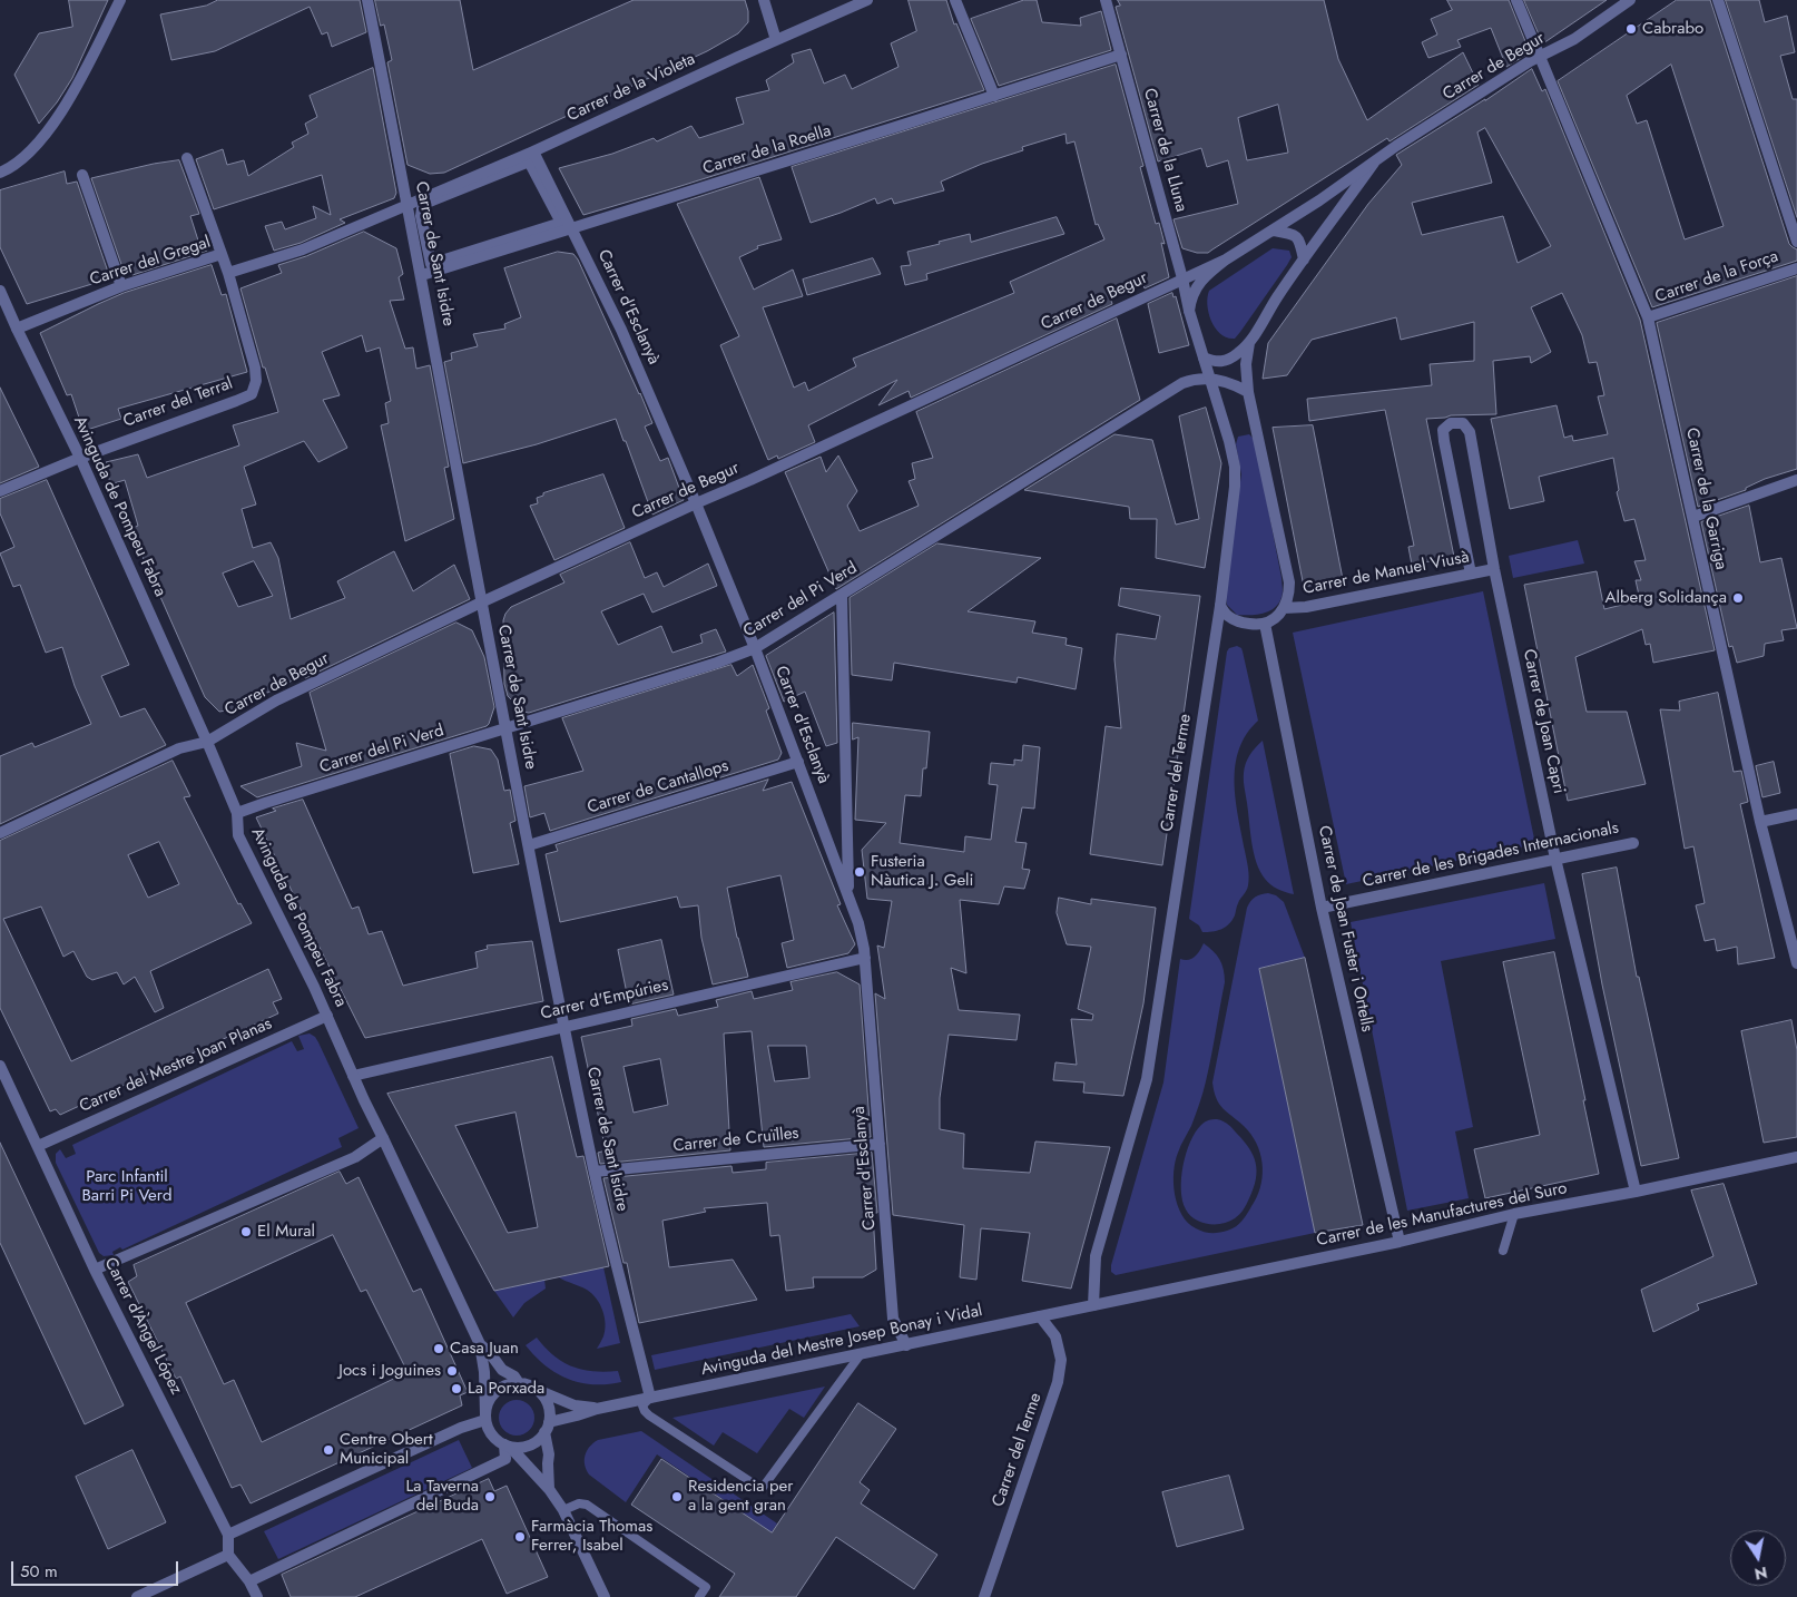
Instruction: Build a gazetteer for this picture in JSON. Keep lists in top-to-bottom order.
{
  "streets": {
    "street": [
      "Carrer de Begur",
      "Carrer de la Violeta",
      "Carrer de la Roella",
      "Carrer de la Lluna",
      "Carrer de Sant Isidre",
      "Carrer del Gregal",
      "Carrer de la Força",
      "Carrer d'Esclanyà",
      "Carrer del Terral",
      "Carrer de la Garriga",
      "Avinguda de Pompeu Fabra",
      "Carrer de Manuel Viusà",
      "Carrer del Pi Verd",
      "Carrer de Joan Capri",
      "Carrer del Terme",
      "Carrer de Cantallops",
      "Carrer de les Brigades Internacionals",
      "Carrer de Joan Fuster i Ortells",
      "Carrer d'Empúries",
      "Carrer del Mestre Joan Planas",
      "Carrer de Cruïlles",
      "Carrer de les Manufactures del Suro",
      "Carrer d'Àngel López",
      "Avinguda del Mestre Josep Bonay i Vidal"
    ]
  },
  "crossings": [
    ["Carrer de Begur", "Carrer de la Lluna"],
    ["Carrer de Begur", "Carrer de Sant Isidre"],
    ["Carrer de Begur", "Carrer d'Esclanyà"],
    ["Carrer de Begur", "Carrer de la Garriga"],
    ["Carrer de Begur", "Avinguda de Pompeu Fabra"],
    ["Carrer de Begur", "Carrer del Terme"],
    ["Carrer de la Violeta", "Carrer de Sant Isidre"],
    ["Carrer de la Violeta", "Carrer d'Esclanyà"],
    ["Carrer de la Roella", "Carrer de la Lluna"],
    ["Carrer de la Roella", "Carrer de Sant Isidre"],
    ["Carrer de la Roella", "Carrer d'Esclanyà"],
    ["Carrer de la Lluna", "Carrer del Terme"],
    ["Carrer de Sant Isidre", "Carrer del Pi Verd"],
    ["Carrer de Sant Isidre", "Carrer de Cantallops"],
    ["Carrer de Sant Isidre", "Carrer d'Empúries"],
    ["Carrer de Sant Isidre", "Carrer de Cruïlles"],
    ["Carrer de Sant Isidre", "Avinguda del Mestre Josep Bonay i Vidal"],
    ["Carrer del Gregal", "Carrer del Terral"],
    ["Carrer del Gregal", "Avinguda de Pompeu Fabra"],
    ["Carrer de la Força", "Carrer de la Garriga"],
    ["Carrer d'Esclanyà", "Carrer del Pi Verd"],
    ["Carrer d'Esclanyà", "Carrer de Cantallops"],
    ["Carrer d'Esclanyà", "Carrer d'Empúries"],
    ["Carrer d'Esclanyà", "Carrer de Cruïlles"],
    ["Carrer d'Esclanyà", "Avinguda del Mestre Josep Bonay i Vidal"],
    ["Carrer del Terral", "Avinguda de Pompeu Fabra"],
    ["Avinguda de Pompeu Fabra", "Carrer del Pi Verd"],
    ["Avinguda de Pompeu Fabra", "Carrer d'Empúries"],
    ["Avinguda de Pompeu Fabra", "Carrer del Mestre Joan Planas"],
    ["Avinguda de Pompeu Fabra", "Avinguda del Mestre Josep Bonay i Vidal"],
    ["Carrer de Manuel Viusà", "Carrer de Joan Capri"],
    ["Carrer del Pi Verd", "Carrer del Terme"],
    ["Carrer de Joan Capri", "Carrer de les Brigades Internacionals"],
    ["Carrer de Joan Capri", "Carrer de les Manufactures del Suro"],
    ["Carrer del Terme", "Carrer de les Manufactures del Suro"],
    ["Carrer del Terme", "Avinguda del Mestre Josep Bonay i Vidal"],
    ["Carrer de les Brigades Internacionals", "Carrer de Joan Fuster i Ortells"],
    ["Carrer de Joan Fuster i Ortells", "Carrer de les Manufactures del Suro"],
    ["Carrer del Mestre Joan Planas", "Carrer d'Àngel López"],
    ["Carrer de les Manufactures del Suro", "Avinguda del Mestre Josep Bonay i Vidal"]
  ],
  "parks": ["Parc Infantil Barri Pi Verd"],
  "places": [
    "Cabrabo",
    "Alberg Solidança",
    "Fusteria Nàutica J. Geli",
    "El Mural",
    "Casa Juan",
    "Jocs i Joguines",
    "La Porxada",
    "Centre Obert Municipal",
    "La Taverna del Buda",
    "Residencia per a la gent gran",
    "Farmàcia Thomas Ferrer, Isabel"
  ],
  "scale_bar": "50 m",
  "north": "bottom"
}
